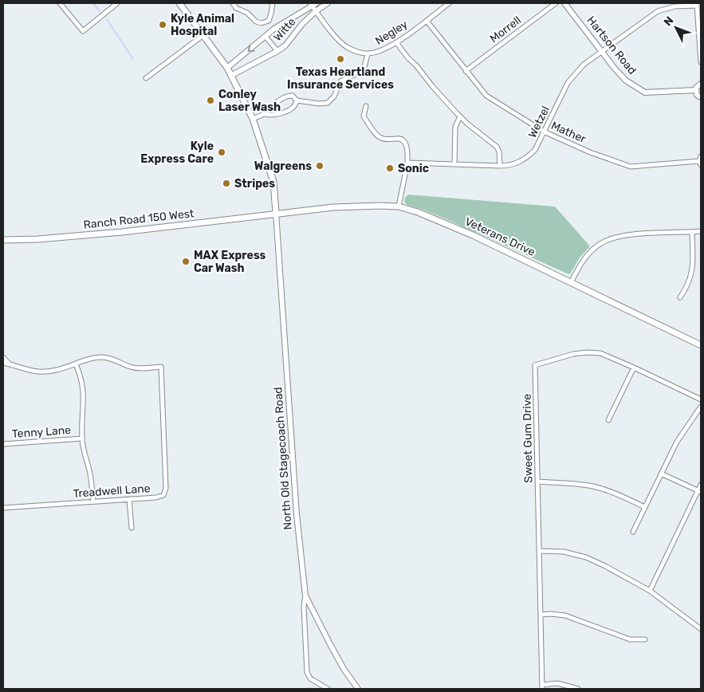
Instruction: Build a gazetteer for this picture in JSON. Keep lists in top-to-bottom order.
{
  "streets": {
    "main road": ["Ranch Road 150 West", "Veterans Drive"],
    "street": [
      "Witte",
      "Morrell",
      "Negley",
      "Hartson Road",
      "Wetzel",
      "Mather",
      "Tenny Lane",
      "Sweet Gum Drive",
      "North Old Stagecoach Road",
      "Treadwell Lane"
    ]
  },
  "crossings": [
    ["Witte", "Negley"],
    ["Morrell", "Mather"],
    ["Negley", "Mather"],
    ["Hartson Road", "Wetzel"],
    ["Wetzel", "Mather"],
    ["Ranch Road 150 West", "Veterans Drive"],
    ["Ranch Road 150 West", "North Old Stagecoach Road"],
    ["Veterans Drive", "North Old Stagecoach Road"]
  ],
  "places": [
    "Kyle Animal Hospital",
    "Texas Heartland Insurance Services",
    "Conley Laser Wash",
    "Kyle Express Care",
    "Walgreens",
    "Sonic",
    "Stripes",
    "MAX Express Car Wash"
  ],
  "north": "top left"
}
